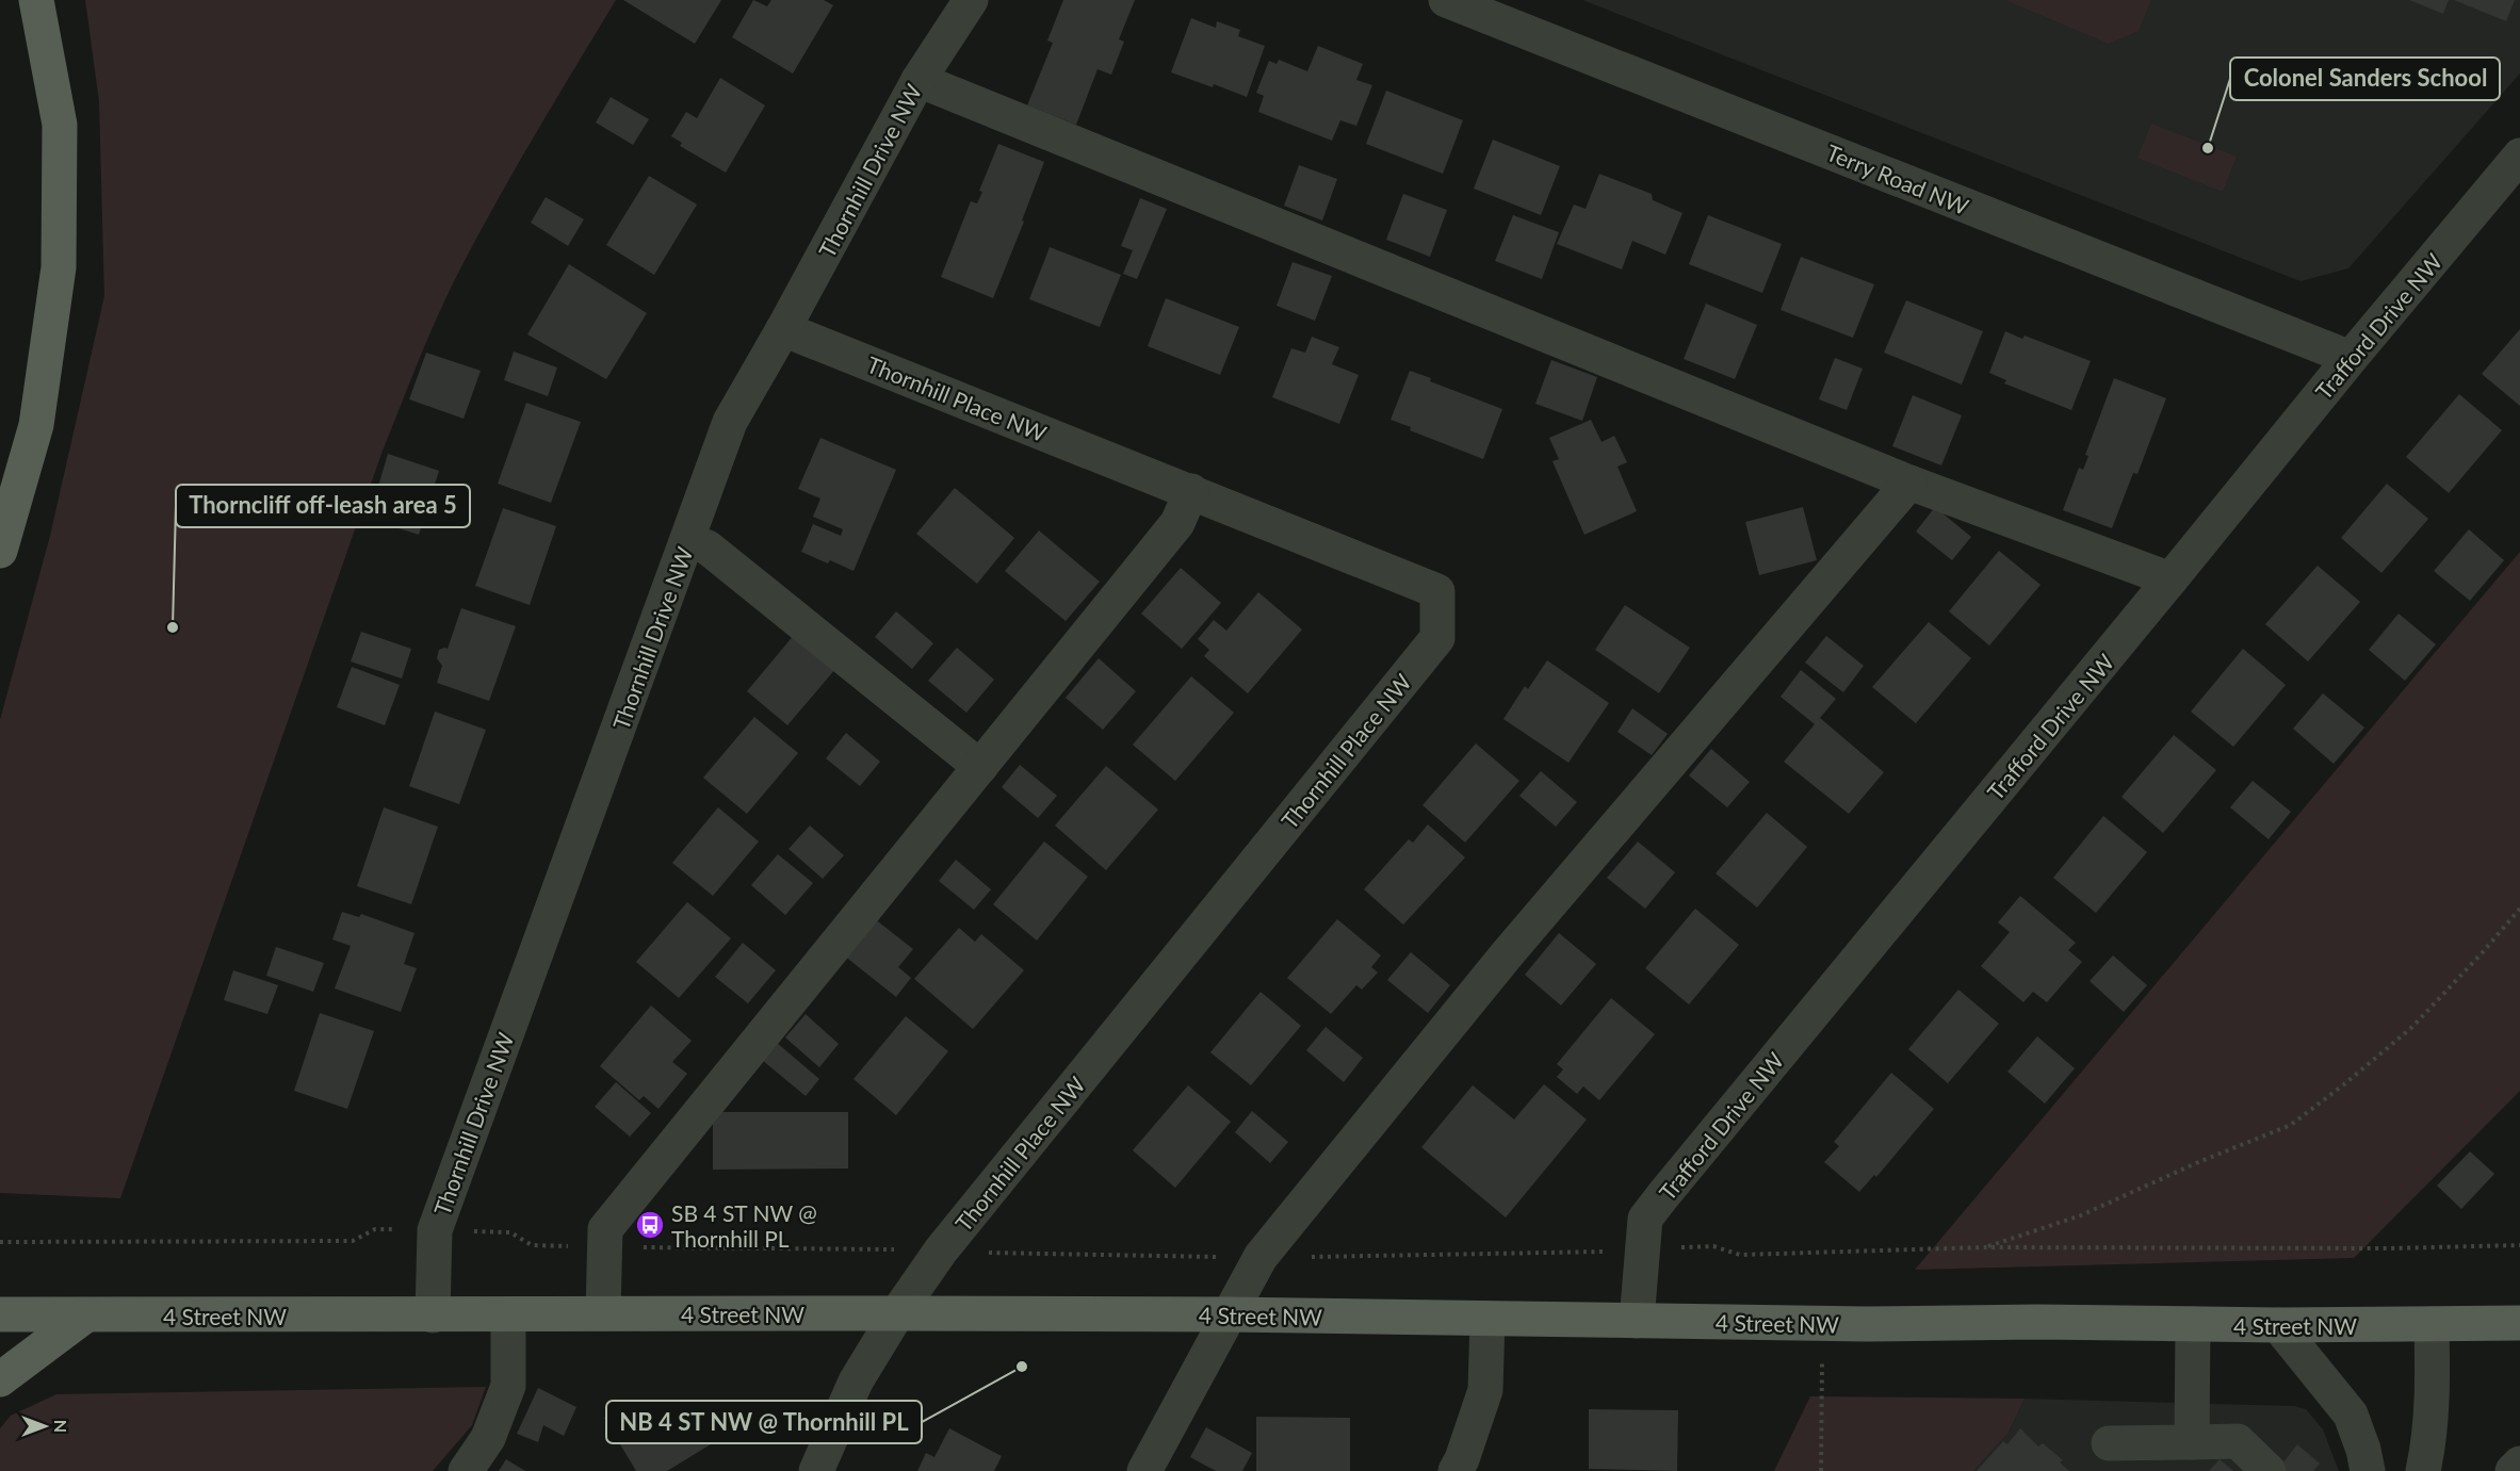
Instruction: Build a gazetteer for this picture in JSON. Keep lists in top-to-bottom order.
{
  "streets": {
    "main road": ["4 Street NW"],
    "street": [
      "Thornhill Drive NW",
      "Terry Road NW",
      "Trafford Drive NW",
      "Thornhill Place NW"
    ]
  },
  "crossings": [
    ["Thornhill Drive NW", "Thornhill Place NW"],
    ["Thornhill Drive NW", "4 Street NW"],
    ["Terry Road NW", "Trafford Drive NW"],
    ["Trafford Drive NW", "4 Street NW"],
    ["Thornhill Place NW", "4 Street NW"]
  ],
  "places": {
    "other": ["Colonel Sanders School", "Thorncliff off-leash area 5", "NB 4 ST NW @ Thornhill PL"],
    "bus stop": ["SB 4 ST NW @ Thornhill PL"]
  },
  "north": "right"
}
